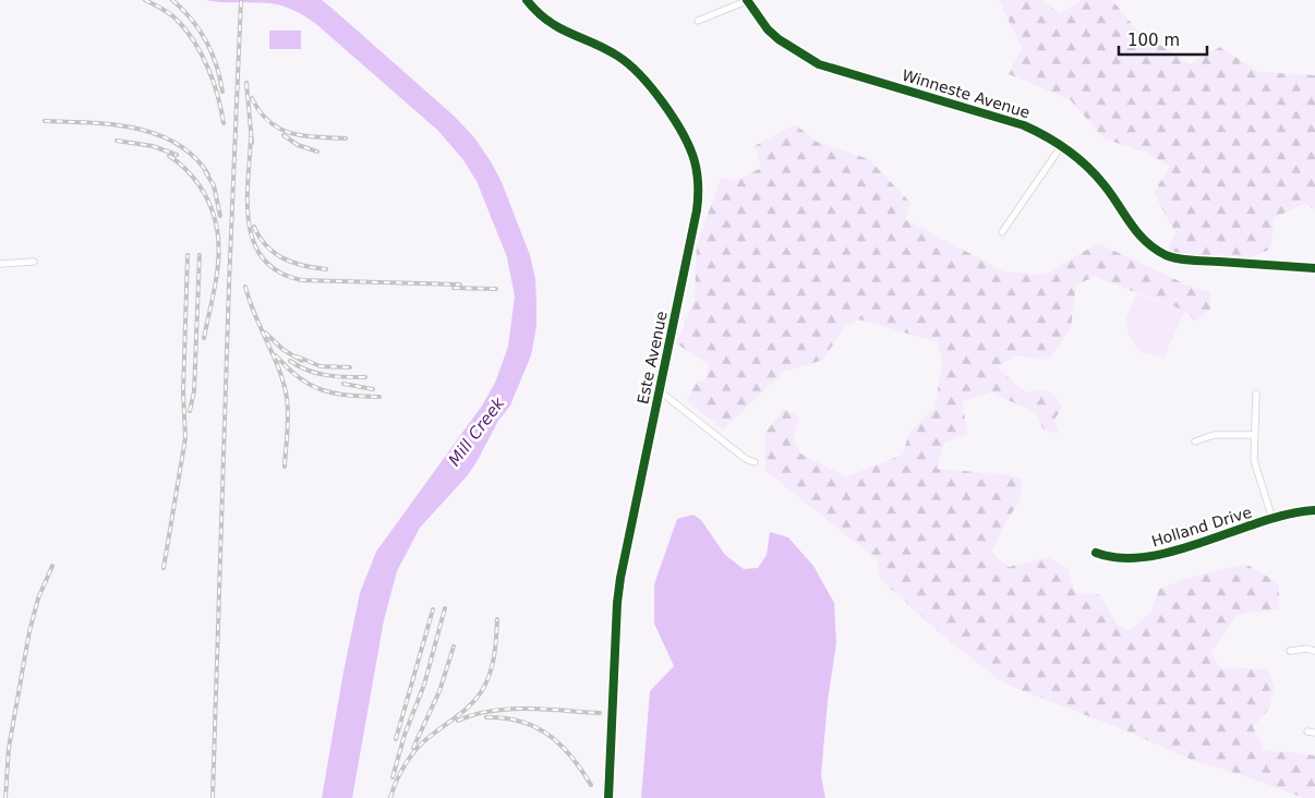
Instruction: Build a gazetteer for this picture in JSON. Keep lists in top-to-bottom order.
{
  "streets": {
    "street": ["Winneste Avenue", "Este Avenue", "Holland Drive"]
  },
  "water": ["Mill Creek"],
  "scale_bar": "100 m"
}
